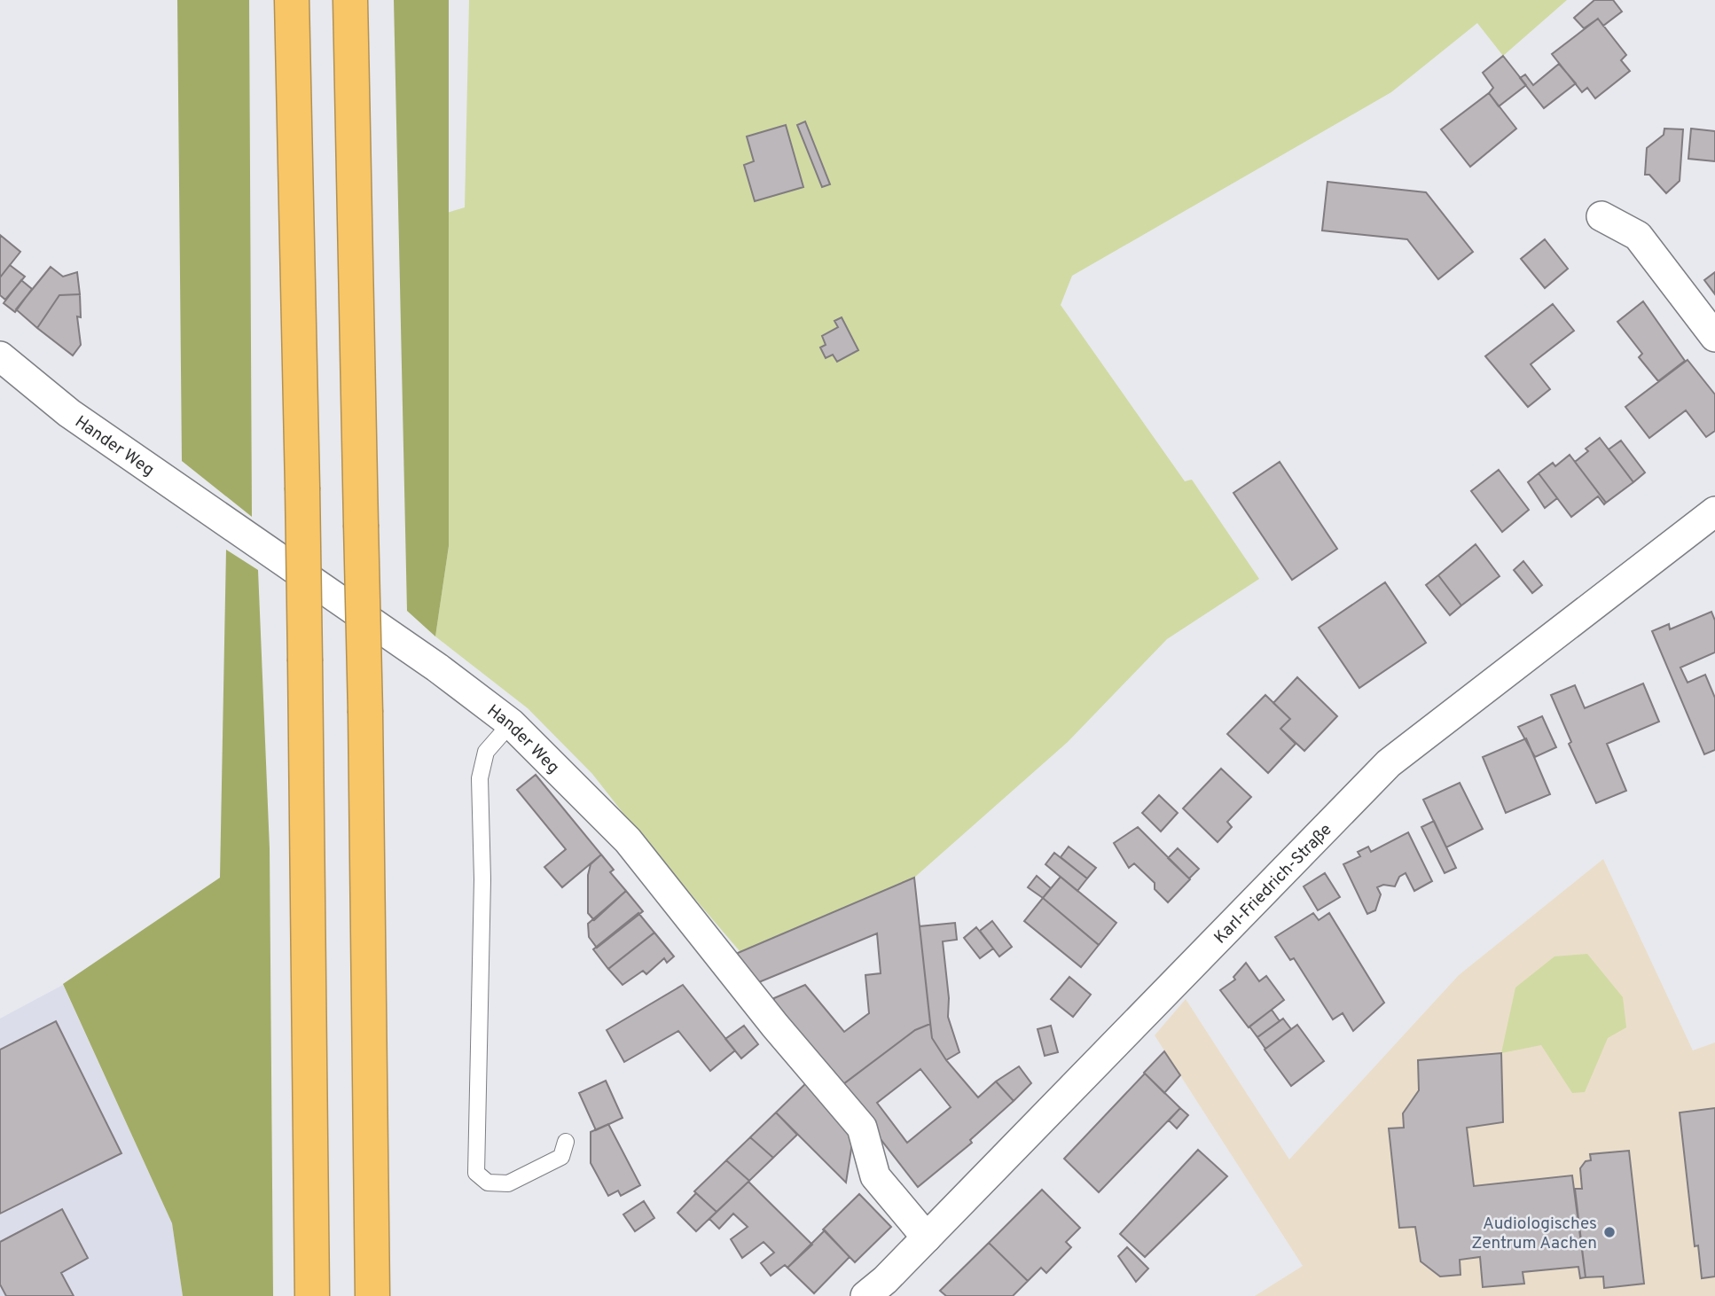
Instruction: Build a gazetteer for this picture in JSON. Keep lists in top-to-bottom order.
{
  "streets": {
    "street": ["Hander Weg", "Karl-Friedrich-Straße"]
  },
  "crossings": [
    ["Hander Weg", "Karl-Friedrich-Straße"]
  ],
  "places": ["Audiologisches Zentrum Aachen"]
}
